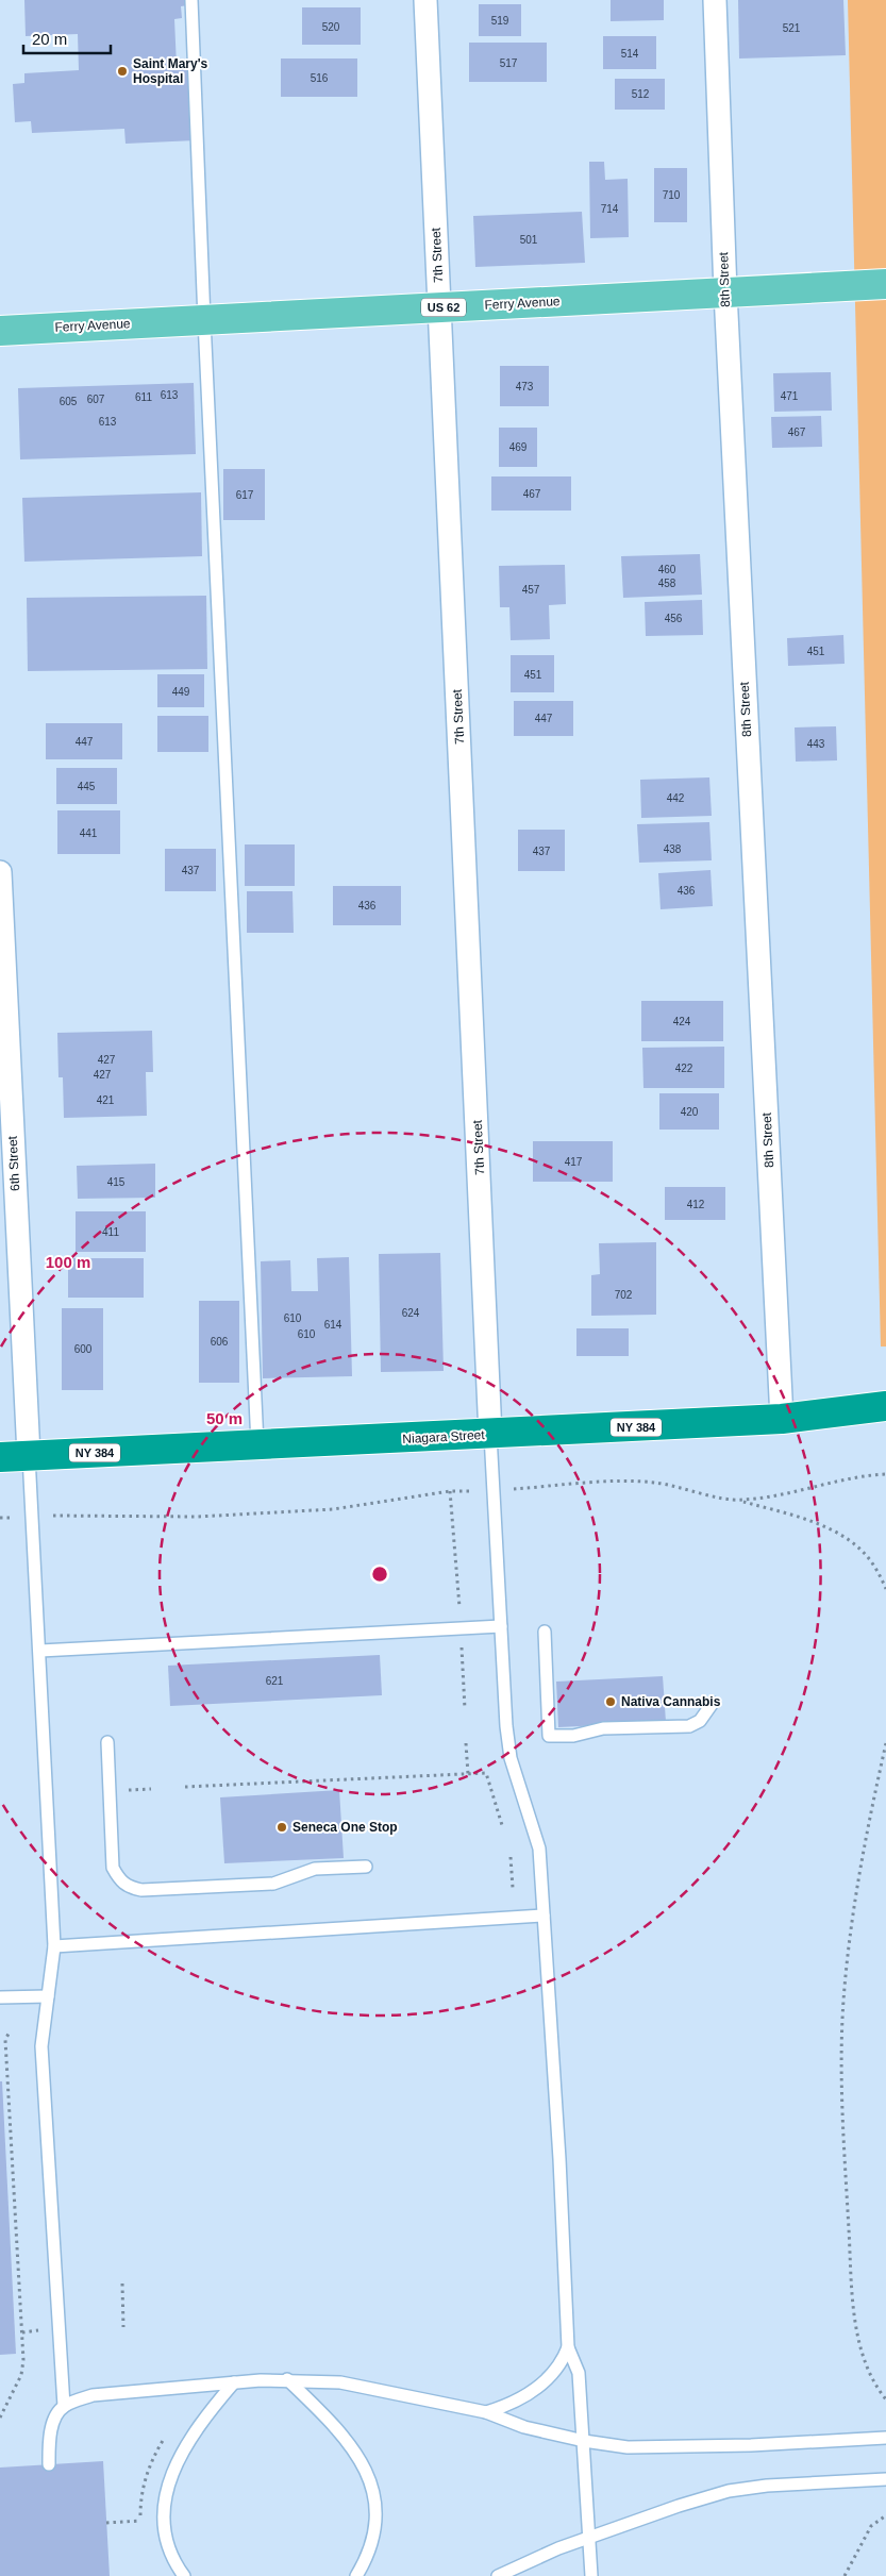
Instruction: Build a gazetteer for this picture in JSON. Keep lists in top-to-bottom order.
{
  "streets": {
    "highway": ["NY 384", "Niagara Street"],
    "main road": ["Ferry Avenue", "US 62"],
    "street": ["7th Street", "8th Street", "6th Street"]
  },
  "crossings": [
    ["7th Street", "Ferry Avenue"],
    ["7th Street", "Niagara Street"],
    ["8th Street", "Ferry Avenue"],
    ["8th Street", "Niagara Street"],
    ["6th Street", "Niagara Street"]
  ],
  "places": ["Saint Mary's Hospital", "Nativa Cannabis", "Seneca One Stop"],
  "house_numbers": [
    "519",
    "520",
    "521",
    "514",
    "517",
    "516",
    "512",
    "710",
    "714",
    "501",
    "473",
    "613",
    "471",
    "611",
    "607",
    "605",
    "613",
    "467",
    "469",
    "467",
    "617",
    "460",
    "458",
    "457",
    "456",
    "451",
    "451",
    "449",
    "447",
    "447",
    "443",
    "445",
    "442",
    "441",
    "438",
    "437",
    "437",
    "436",
    "436",
    "424",
    "427",
    "422",
    "427",
    "421",
    "420",
    "417",
    "415",
    "412",
    "411",
    "702",
    "624",
    "610",
    "614",
    "610",
    "606",
    "600",
    "621"
  ],
  "scale_bar": "20 m",
  "rings": ["100 m", "50 m"]
}
